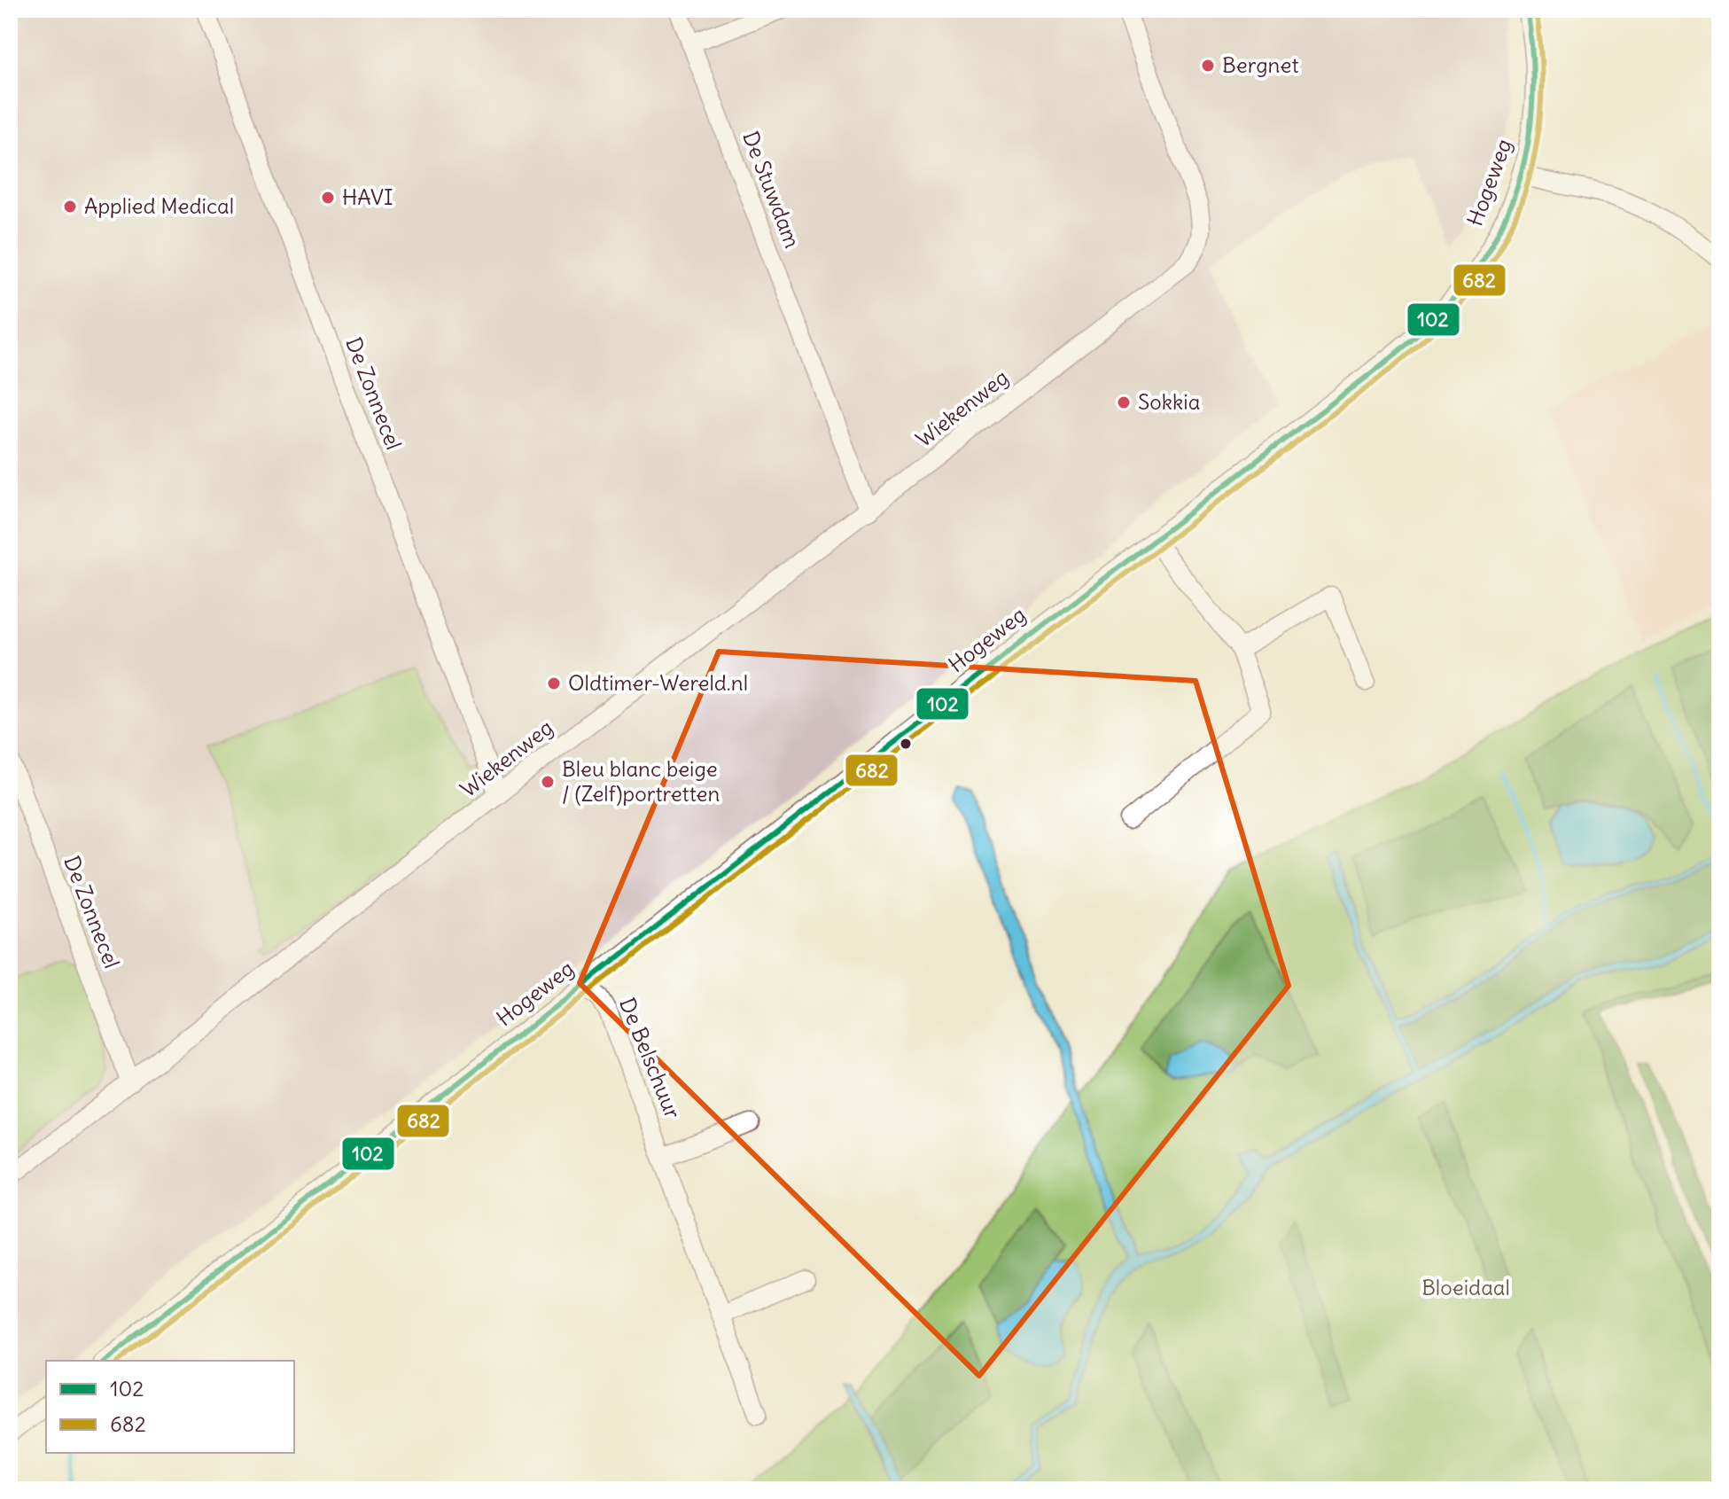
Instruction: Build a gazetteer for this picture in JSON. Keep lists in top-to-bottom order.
{
  "streets": {
    "street": [
      "Hogeweg",
      "De Stuwdam",
      "De Zonnecel",
      "Wiekenweg",
      "De Belschuur"
    ]
  },
  "crossings": [
    ["Hogeweg", "De Belschuur"],
    ["De Stuwdam", "Wiekenweg"],
    ["De Zonnecel", "Wiekenweg"]
  ],
  "parks": ["Bloeidaal"],
  "places": [
    "Bergnet",
    "HAVI",
    "Applied Medical",
    "Sokkia",
    "Oldtimer-Wereld.nl",
    "Bleu blanc beige / (Zelf)portretten"
  ],
  "lines": ["transit line 102", "transit line 682"],
  "legend": ["102", "682"]
}
